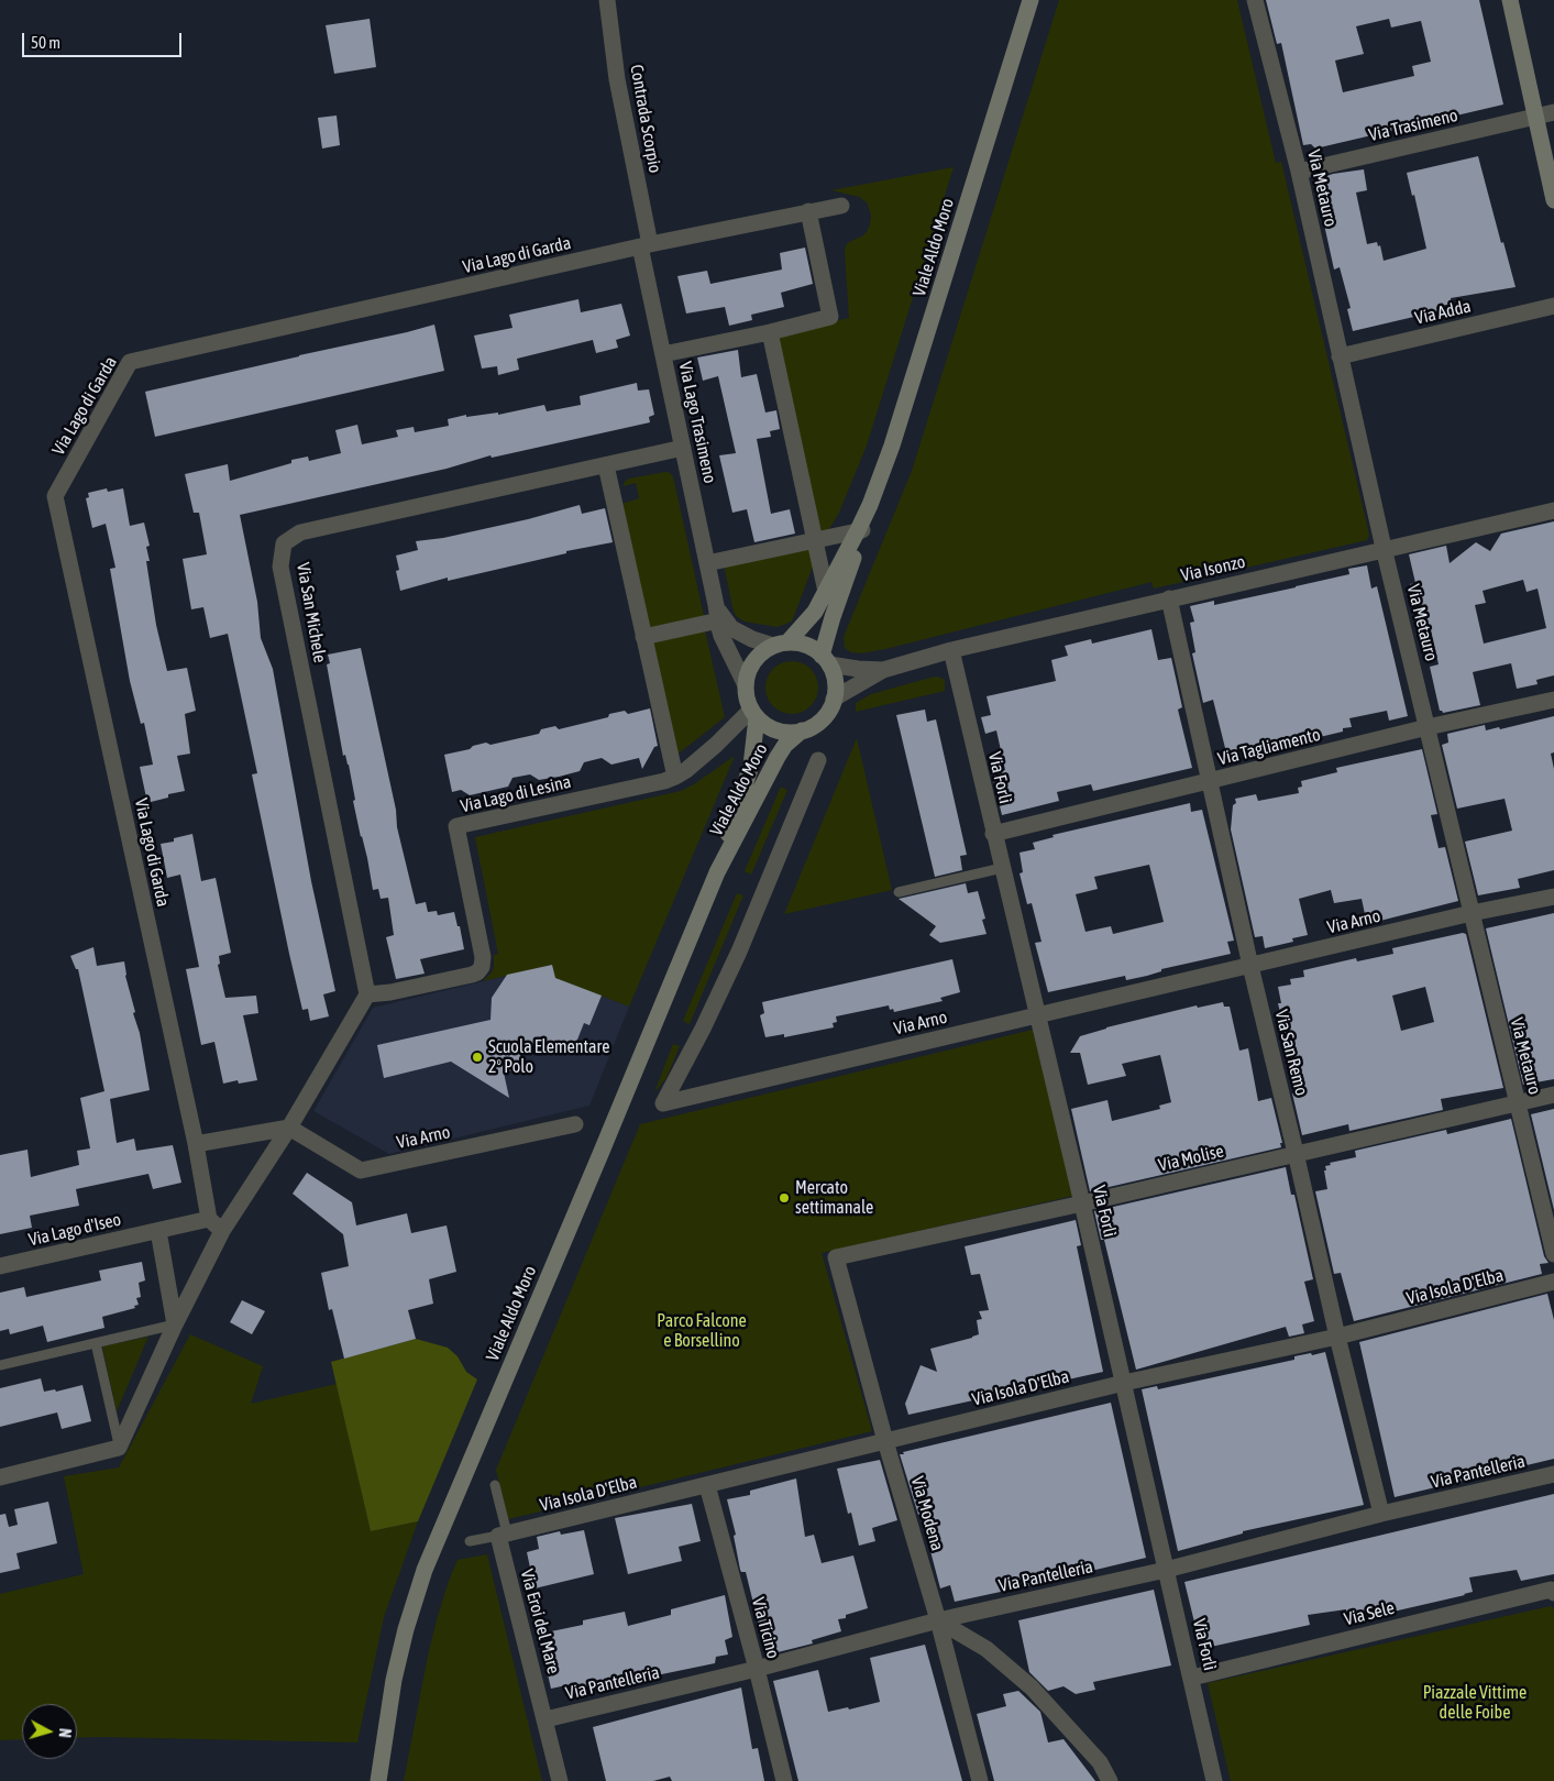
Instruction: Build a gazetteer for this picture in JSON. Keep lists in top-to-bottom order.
{
  "streets": {
    "main road": ["Viale Aldo Moro"],
    "street": [
      "Contrada Scorpio",
      "Via Trasimeno",
      "Via Metauro",
      "Via Lago di Garda",
      "Via Adda",
      "Via Lago Trasimeno",
      "Via Isonzo",
      "Via San Michele",
      "Via Tagliamento",
      "Via Forlì",
      "Via Lago di Lesina",
      "Via Arno",
      "Via San Remo",
      "Via Molise",
      "Via Lago d'Iseo",
      "Via Isola D'Elba",
      "Via Pantelleria",
      "Via Modena",
      "Via Sele",
      "Via Eroi del Mare",
      "Via Ticino"
    ]
  },
  "crossings": [
    ["Contrada Scorpio", "Via Lago di Garda"],
    ["Contrada Scorpio", "Via Lago Trasimeno"],
    ["Via Trasimeno", "Via Metauro"],
    ["Via Metauro", "Via Adda"],
    ["Via Metauro", "Via Isonzo"],
    ["Via Metauro", "Via Tagliamento"],
    ["Via Metauro", "Via Arno"],
    ["Via Metauro", "Via Molise"],
    ["Viale Aldo Moro", "Via Lago Trasimeno"],
    ["Viale Aldo Moro", "Via Lago di Lesina"],
    ["Via Lago di Garda", "Via Lago Trasimeno"],
    ["Via Lago di Garda", "Via Lago d'Iseo"],
    ["Via Lago Trasimeno", "Via San Michele"],
    ["Via Lago Trasimeno", "Via Lago di Lesina"],
    ["Via Isonzo", "Via Forlì"],
    ["Via Isonzo", "Via San Remo"],
    ["Via San Michele", "Via Lago di Lesina"],
    ["Via Tagliamento", "Via Forlì"],
    ["Via Tagliamento", "Via San Remo"],
    ["Via Forlì", "Via Arno"],
    ["Via Forlì", "Via Molise"],
    ["Via Forlì", "Via Isola D'Elba"],
    ["Via Forlì", "Via Pantelleria"],
    ["Via Forlì", "Via Sele"],
    ["Via Arno", "Via San Remo"],
    ["Via San Remo", "Via Molise"],
    ["Via San Remo", "Via Isola D'Elba"],
    ["Via San Remo", "Via Pantelleria"],
    ["Via Molise", "Via Modena"],
    ["Via Isola D'Elba", "Via Modena"],
    ["Via Isola D'Elba", "Via Eroi del Mare"],
    ["Via Isola D'Elba", "Via Ticino"],
    ["Via Pantelleria", "Via Modena"],
    ["Via Pantelleria", "Via Eroi del Mare"],
    ["Via Pantelleria", "Via Ticino"]
  ],
  "parks": ["Parco Falcone e Borsellino", "Piazzale Vittime delle Foibe"],
  "places": ["Scuola Elementare 2° Polo", "Mercato settimanale"],
  "scale_bar": "50 m",
  "north": "right"
}
